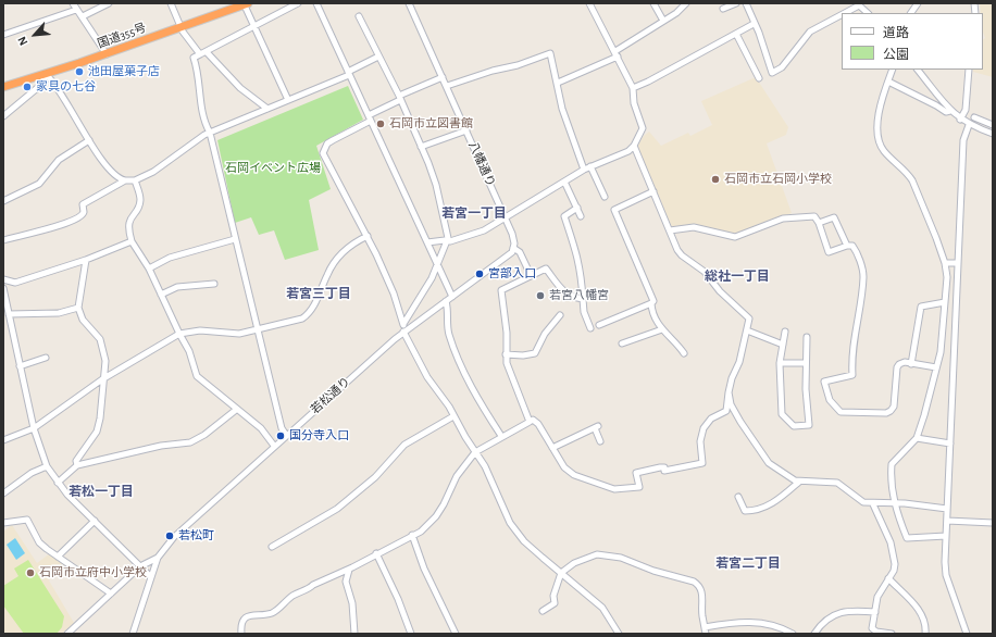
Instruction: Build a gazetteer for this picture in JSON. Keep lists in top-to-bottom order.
{
  "streets": {
    "highway": ["国道355号"],
    "street": ["八幡通り", "若松通り"]
  },
  "crossings": [
    ["八幡通り", "若松通り"]
  ],
  "districts": [
    "若宮一丁目",
    "総社一丁目",
    "若宮三丁目",
    "若松一丁目",
    "若宮二丁目"
  ],
  "parks": ["石岡イベント広場"],
  "places": [
    "池田屋菓子店",
    "家具の七谷",
    "石岡市立図書館",
    "石岡市立石岡小学校",
    "宮部入口",
    "若宮八幡宮",
    "国分寺入口",
    "若松町",
    "石岡市立府中小学校"
  ],
  "legend": ["道路", "公園"],
  "north": "bottom left"
}
